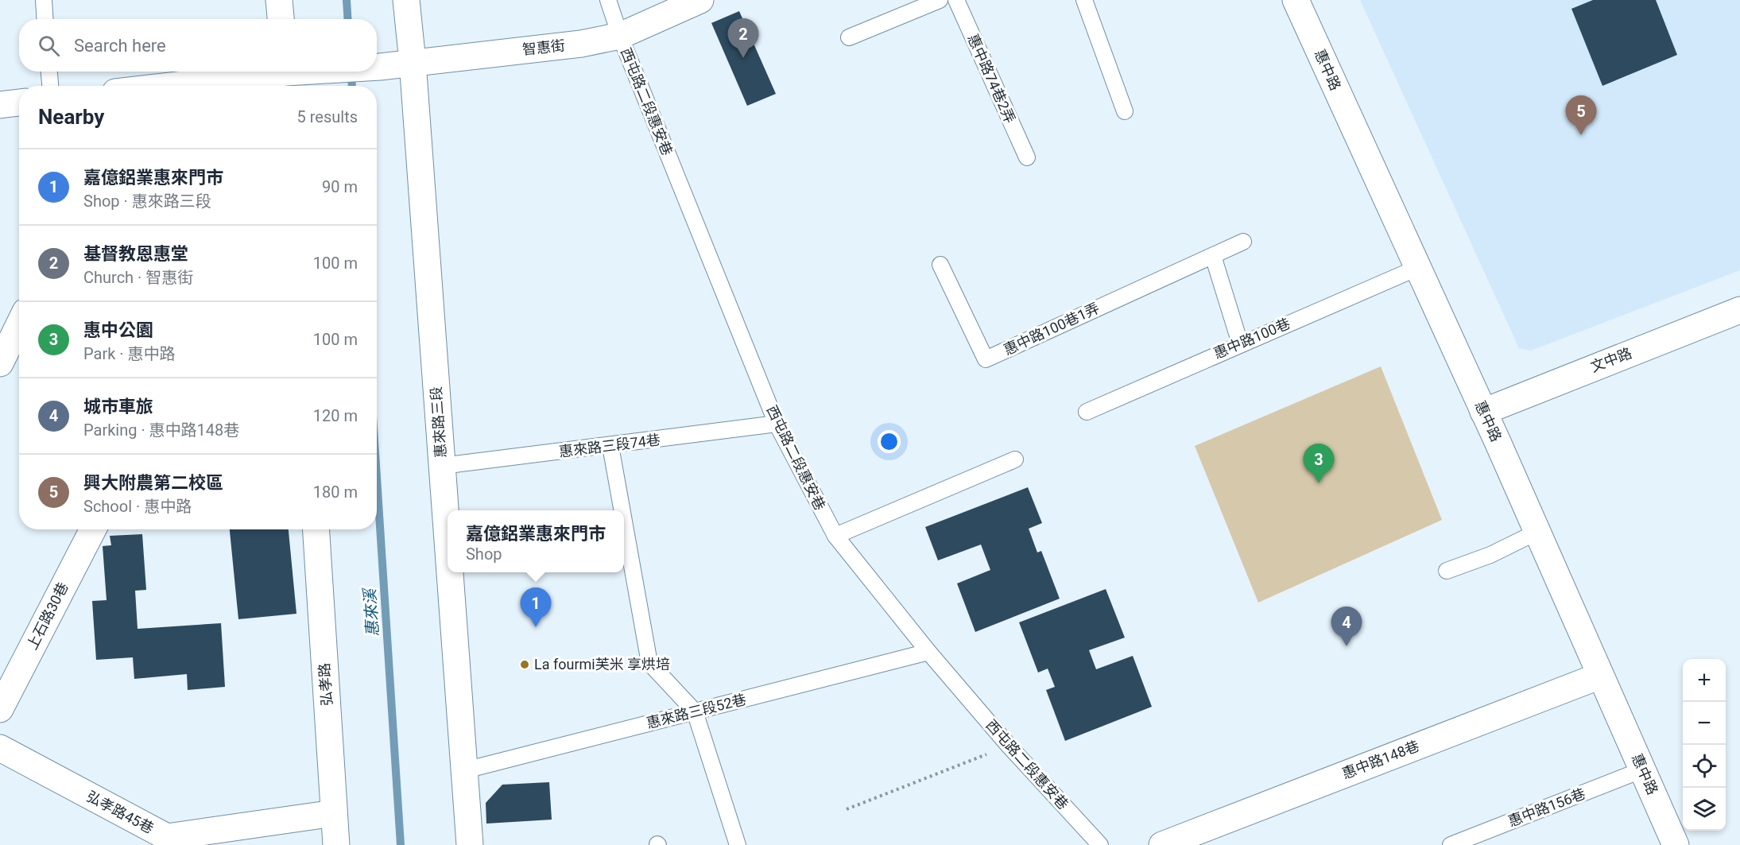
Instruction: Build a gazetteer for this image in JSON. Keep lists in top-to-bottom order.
{
  "streets": {
    "street": [
      "智惠街",
      "惠中路",
      "文中路",
      "惠來路三段",
      "上石路30巷",
      "弘孝路",
      "惠中路148巷",
      "弘孝路45巷"
    ],
    "lane": [
      "惠中路74巷2弄",
      "西屯路二段惠安巷",
      "惠中路100巷1弄",
      "惠中路100巷",
      "惠來路三段74巷",
      "惠來路三段52巷",
      "惠中路156巷"
    ]
  },
  "crossings": [
    ["智惠街", "西屯路二段惠安巷"],
    ["智惠街", "惠來路三段"],
    ["惠中路", "惠中路100巷"],
    ["惠中路", "文中路"],
    ["惠中路", "惠中路148巷"],
    ["惠中路", "惠中路156巷"],
    ["西屯路二段惠安巷", "惠來路三段74巷"],
    ["西屯路二段惠安巷", "惠來路三段52巷"],
    ["惠來路三段", "惠來路三段74巷"],
    ["惠來路三段", "惠來路三段52巷"],
    ["弘孝路", "弘孝路45巷"]
  ],
  "water": ["惠來溪"],
  "places": ["La fourmi芙米 享烘培"],
  "page": {
    "pins": [
      "2",
      "5",
      "3",
      "1",
      "4"
    ],
    "search": "Search here",
    "heading": ["Nearby", "5 results"],
    "list": [
      {
        "mark": "1",
        "name": "嘉億鋁業惠來門市",
        "note": "Shop · 惠來路三段",
        "value": "90 m"
      },
      {
        "mark": "2",
        "name": "基督教恩惠堂",
        "note": "Church · 智惠街",
        "value": "100 m"
      },
      {
        "mark": "3",
        "name": "惠中公園",
        "note": "Park · 惠中路",
        "value": "100 m"
      },
      {
        "mark": "4",
        "name": "城市車旅",
        "note": "Parking · 惠中路148巷",
        "value": "120 m"
      },
      {
        "mark": "5",
        "name": "興大附農第二校區",
        "note": "School · 惠中路",
        "value": "180 m"
      }
    ],
    "popup": ["嘉億鋁業惠來門市", "Shop"],
    "map_buttons": ["+", "−"]
  }
}
